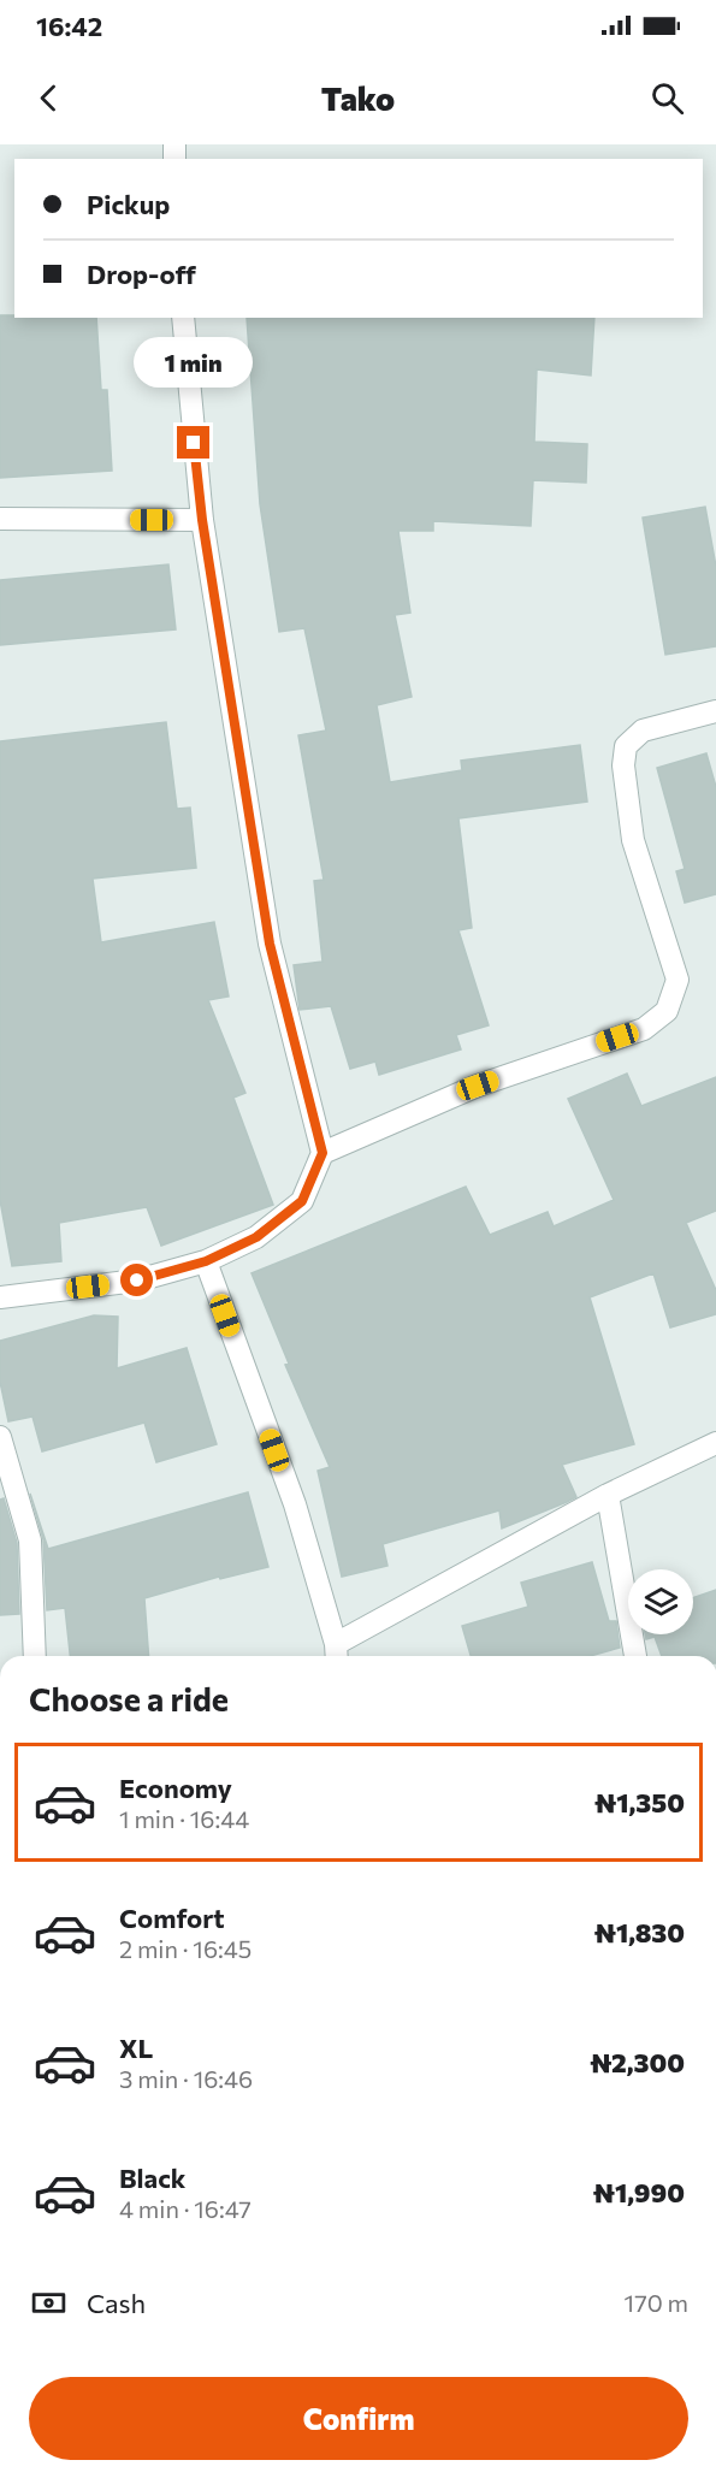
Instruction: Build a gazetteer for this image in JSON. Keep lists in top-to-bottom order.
{
  "page": {
    "status": "16:42",
    "header": "Tako",
    "banner": ["Pickup", "Drop-off"],
    "bubble": "1 min",
    "heading": "Choose a ride",
    "list": [
      {
        "name": "Economy",
        "note": "1 min · 16:44",
        "value": "₦1,350"
      },
      {
        "name": "Comfort",
        "note": "2 min · 16:45",
        "value": "₦1,830"
      },
      {
        "name": "XL",
        "note": "3 min · 16:46",
        "value": "₦2,300"
      },
      {
        "name": "Black",
        "note": "4 min · 16:47",
        "value": "₦1,990"
      }
    ],
    "pay": ["Cash", "170 m"],
    "buttons": "Confirm"
  }
}
